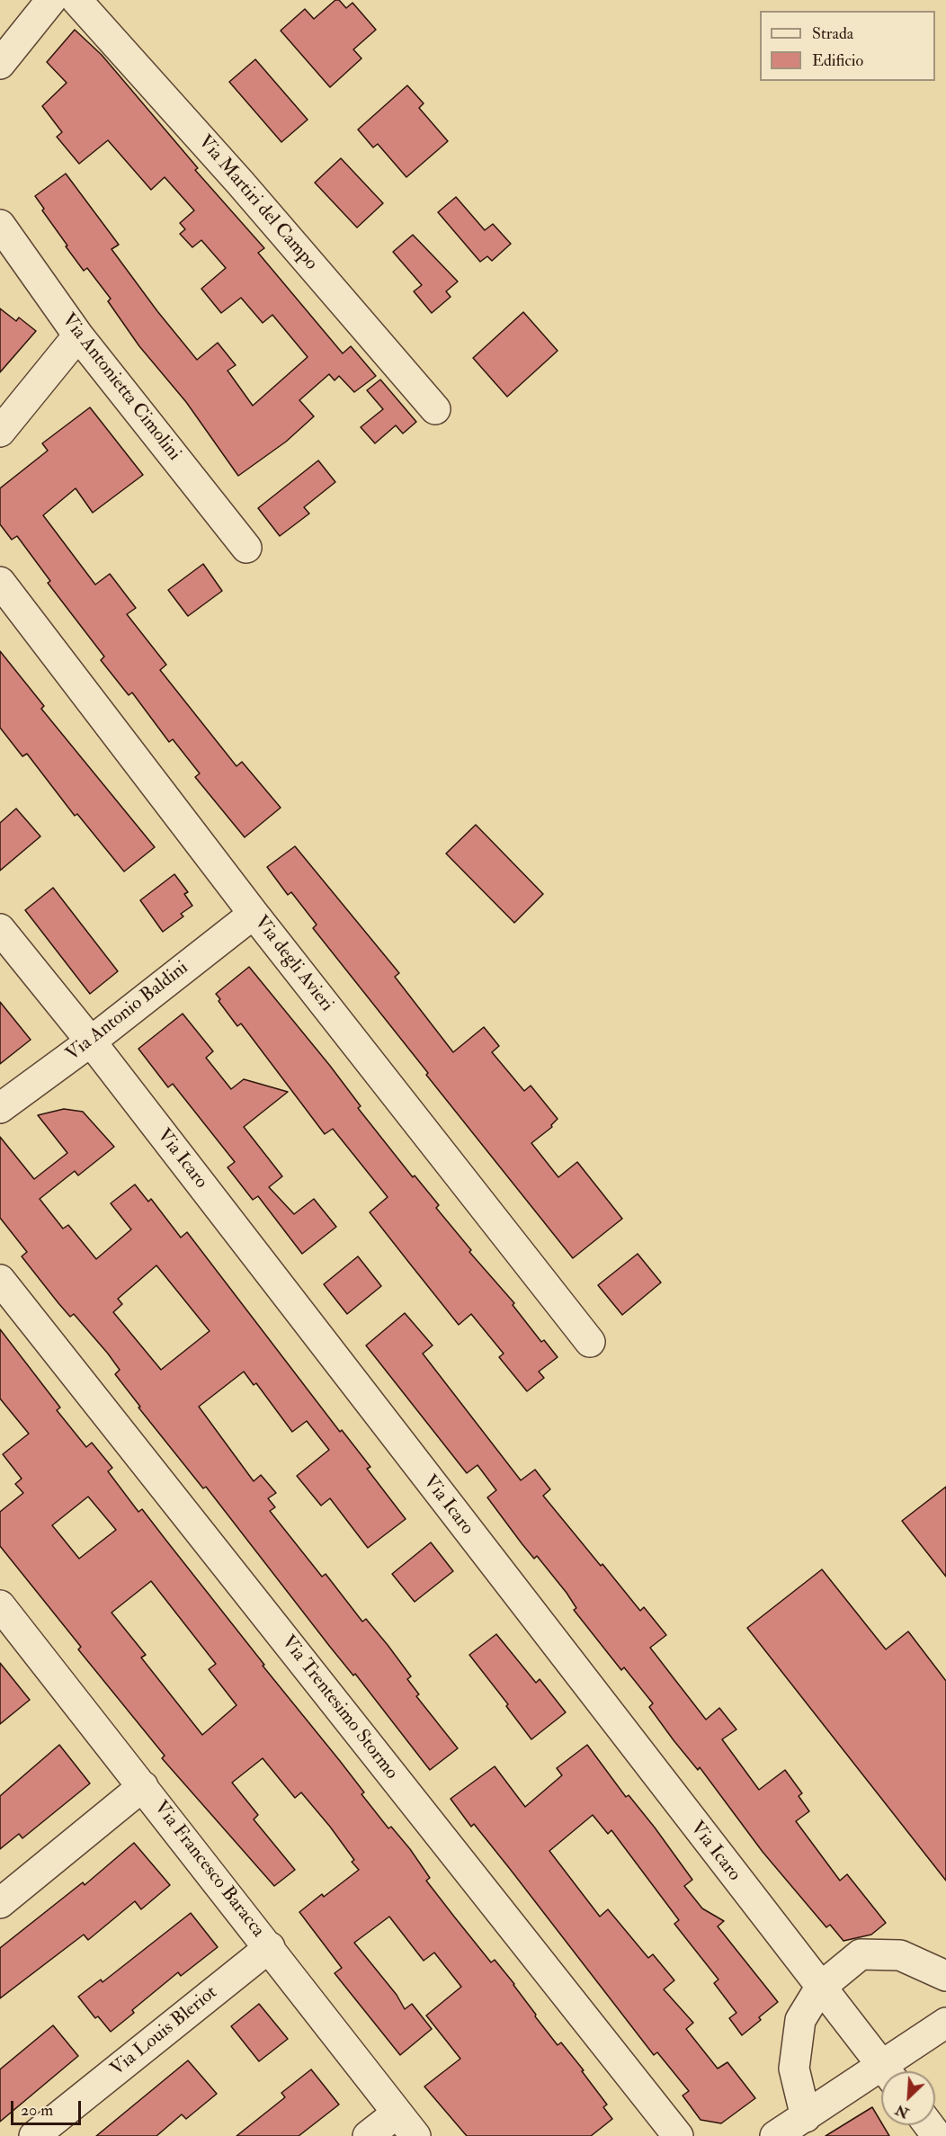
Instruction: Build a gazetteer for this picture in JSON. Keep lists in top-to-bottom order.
{
  "streets": {
    "street": [
      "Via Martiri del Campo",
      "Via Antonietta Cimolini",
      "Via degli Avieri",
      "Via Antonio Baldini",
      "Via Icaro",
      "Via Trentesimo Stormo",
      "Via Francesco Baracca",
      "Via Louis Bleriot"
    ]
  },
  "crossings": [
    ["Via degli Avieri", "Via Antonio Baldini"],
    ["Via Antonio Baldini", "Via Icaro"],
    ["Via Francesco Baracca", "Via Louis Bleriot"]
  ],
  "legend": ["Strada", "Edificio"],
  "scale_bar": "20 m",
  "north": "bottom left"
}
